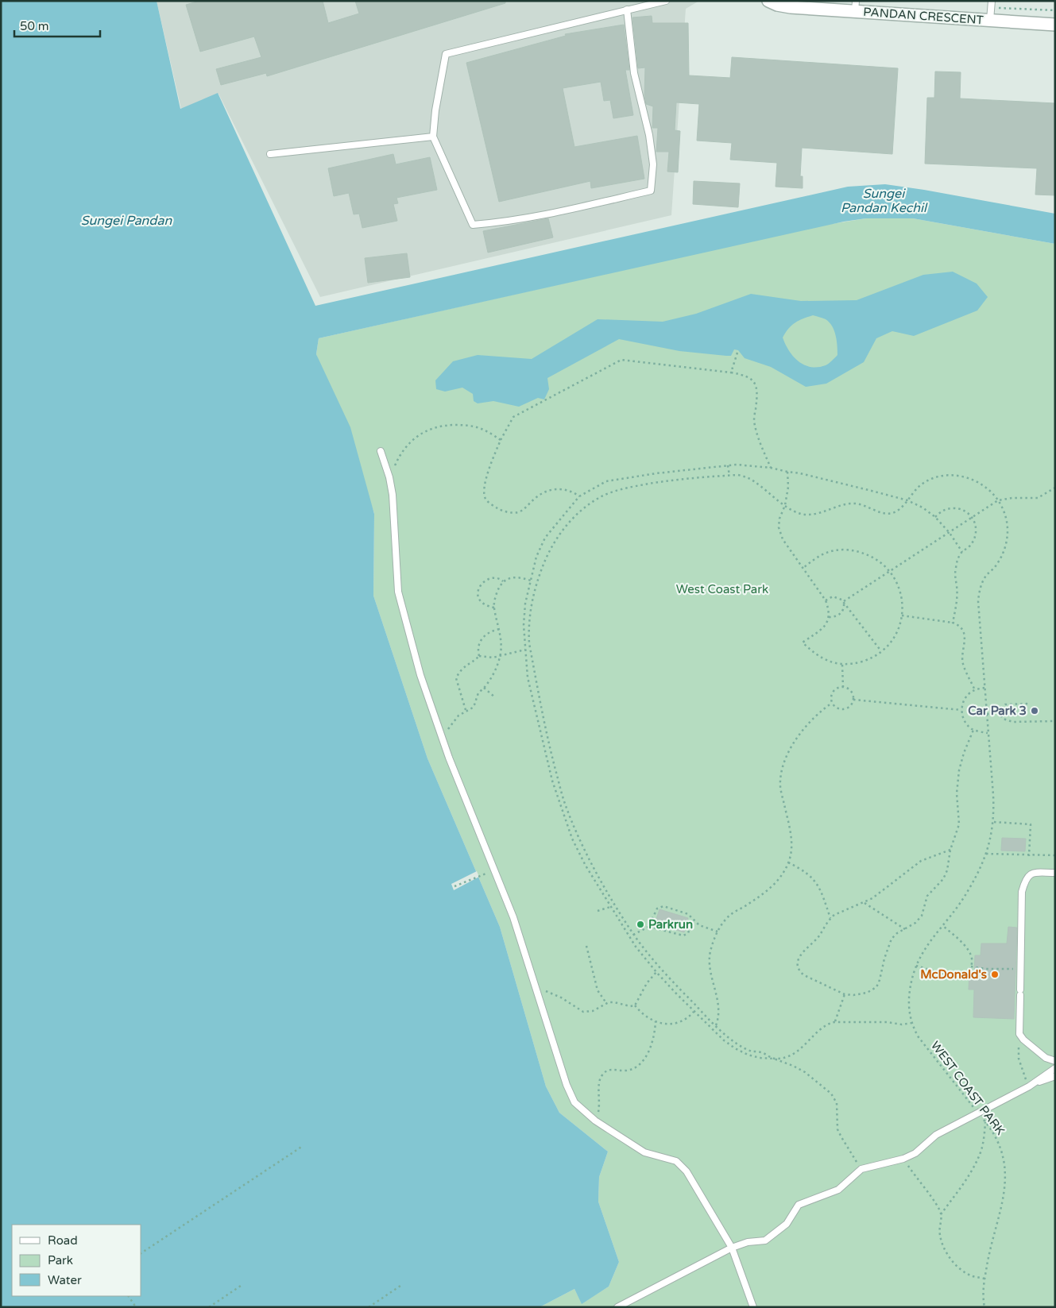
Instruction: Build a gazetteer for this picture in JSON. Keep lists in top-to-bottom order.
{
  "streets": {
    "street": ["PANDAN CRESCENT"],
    "path": ["WEST COAST PARK"]
  },
  "water": ["Sungei Pandan Kechil", "Sungei Pandan"],
  "parks": ["West Coast Park"],
  "places": ["Car Park 3", "Parkrun", "McDonald's"],
  "legend": ["Road", "Park", "Water"],
  "scale_bar": "50 m"
}
